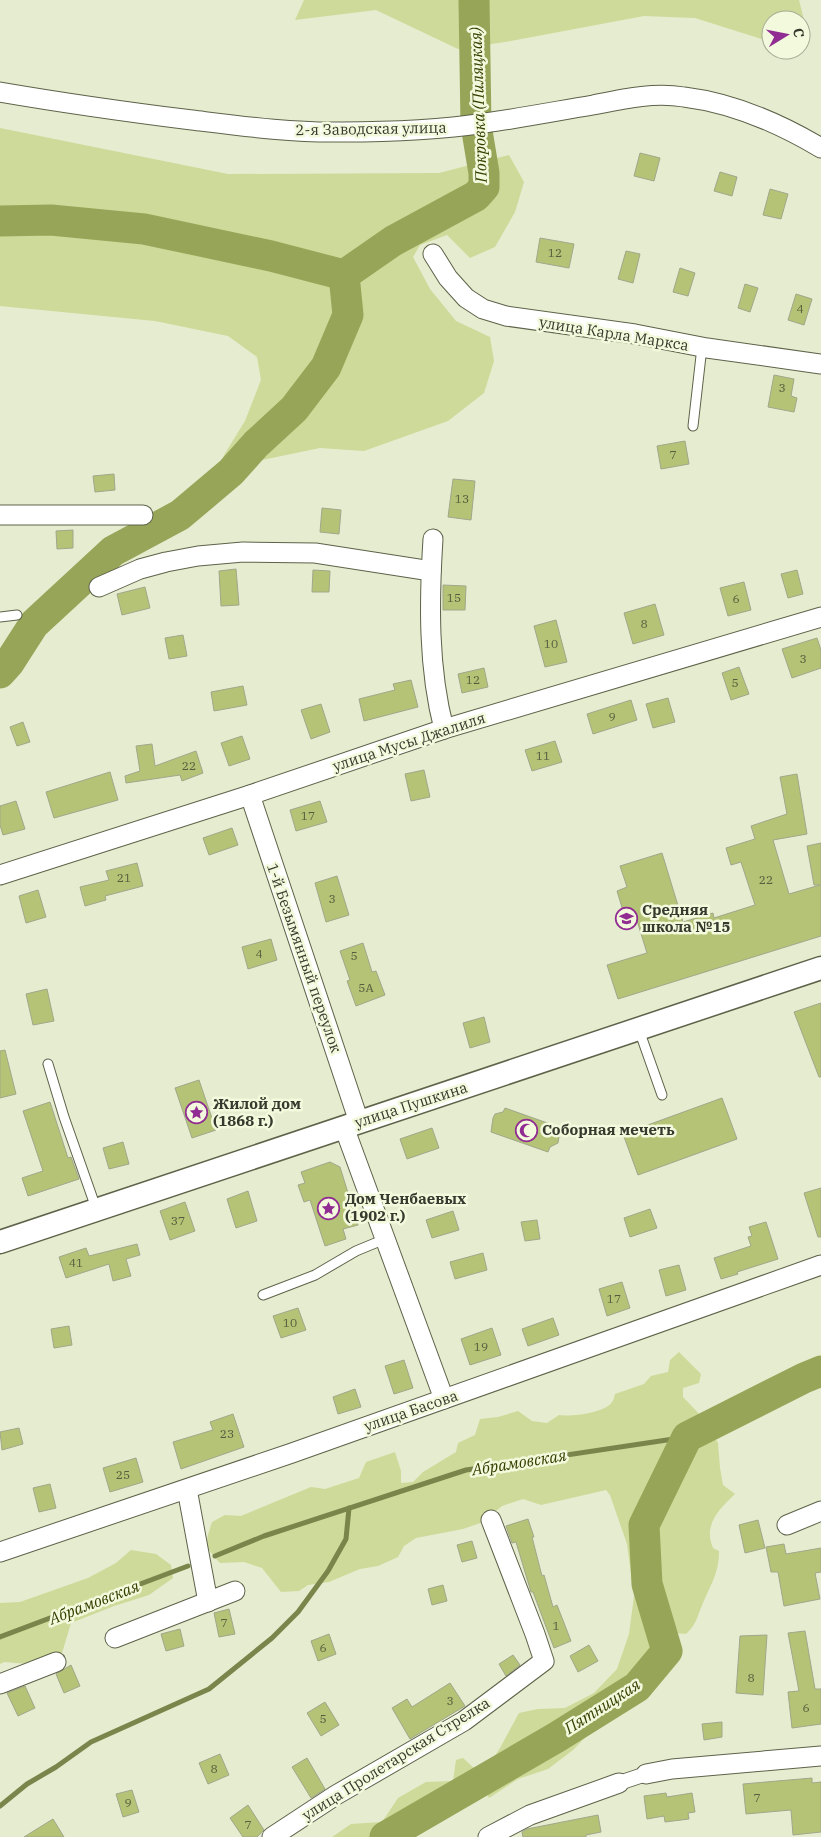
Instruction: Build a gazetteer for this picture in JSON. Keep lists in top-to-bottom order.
{
  "streets": {
    "street": [
      "2-я Заводская улица",
      "улица Карла Маркса",
      "улица Мусы Джалиля",
      "1-й Безымянный переулок",
      "улица Пушкина",
      "улица Басова",
      "улица Пролетарская Стрелка"
    ]
  },
  "crossings": [
    ["улица Мусы Джалиля", "1-й Безымянный переулок"],
    ["1-й Безымянный переулок", "улица Пушкина"],
    ["1-й Безымянный переулок", "улица Басова"]
  ],
  "water": ["Покровка (Пиляцкая)", "Абрамовская", "Пятницкая"],
  "places": {
    "school or university": ["Средняя школа №15"],
    "place": ["Жилой дом (1868 г.)", "Дом Ченбаевых (1902 г.)"],
    "mosque": ["Соборная мечеть"]
  },
  "house_numbers": [
    "12",
    "4",
    "3",
    "7",
    "13",
    "15",
    "6",
    "8",
    "10",
    "3",
    "12",
    "5",
    "9",
    "11",
    "22",
    "17",
    "21",
    "22",
    "3",
    "4",
    "5",
    "5А",
    "37",
    "41",
    "17",
    "10",
    "19",
    "23",
    "25",
    "7",
    "1",
    "6",
    "8",
    "3",
    "6",
    "5",
    "8",
    "7",
    "9",
    "7"
  ],
  "north": "right"
}
